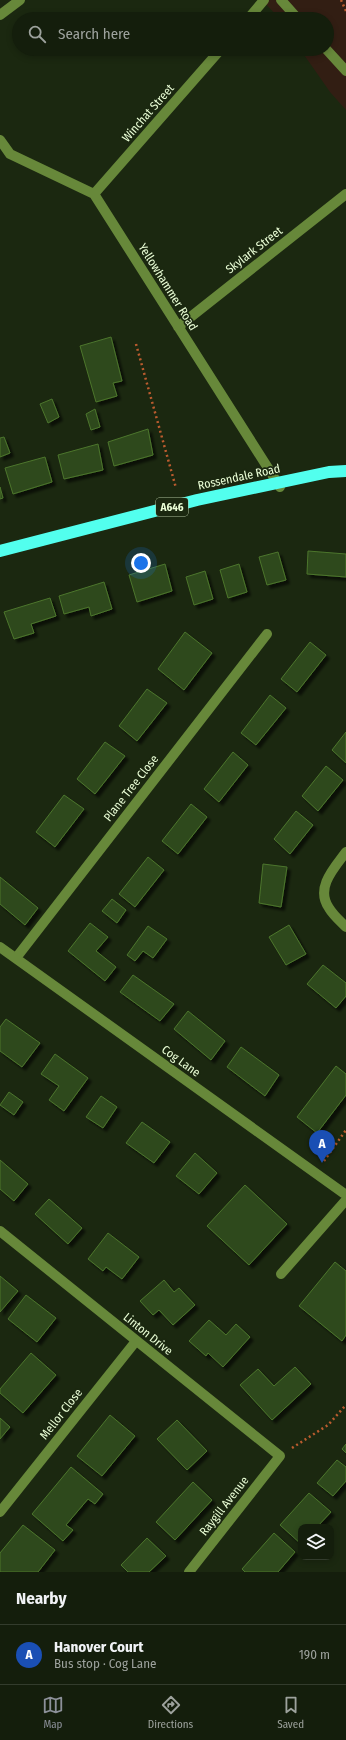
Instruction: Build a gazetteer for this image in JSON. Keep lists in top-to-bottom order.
{
  "streets": {
    "highway": ["Rossendale Road", "A646"],
    "street": [
      "Winchat Street",
      "Skylark Street",
      "Yellowhammer Road",
      "Plane Tree Close",
      "Cog Lane",
      "Linton Drive",
      "Mellor Close",
      "Raygill Avenue"
    ]
  },
  "crossings": [
    ["Winchat Street", "Yellowhammer Road"],
    ["Skylark Street", "Yellowhammer Road"],
    ["Yellowhammer Road", "Rossendale Road"],
    ["Plane Tree Close", "Cog Lane"],
    ["Linton Drive", "Mellor Close"],
    ["Linton Drive", "Raygill Avenue"]
  ],
  "page": {
    "search": "Search here",
    "pins": "A",
    "heading": "Nearby",
    "list": [
      {
        "mark": "A",
        "name": "Hanover Court",
        "note": "Bus stop · Cog Lane",
        "value": "190 m"
      }
    ],
    "nav": ["Map", "Directions", "Saved"]
  }
}
